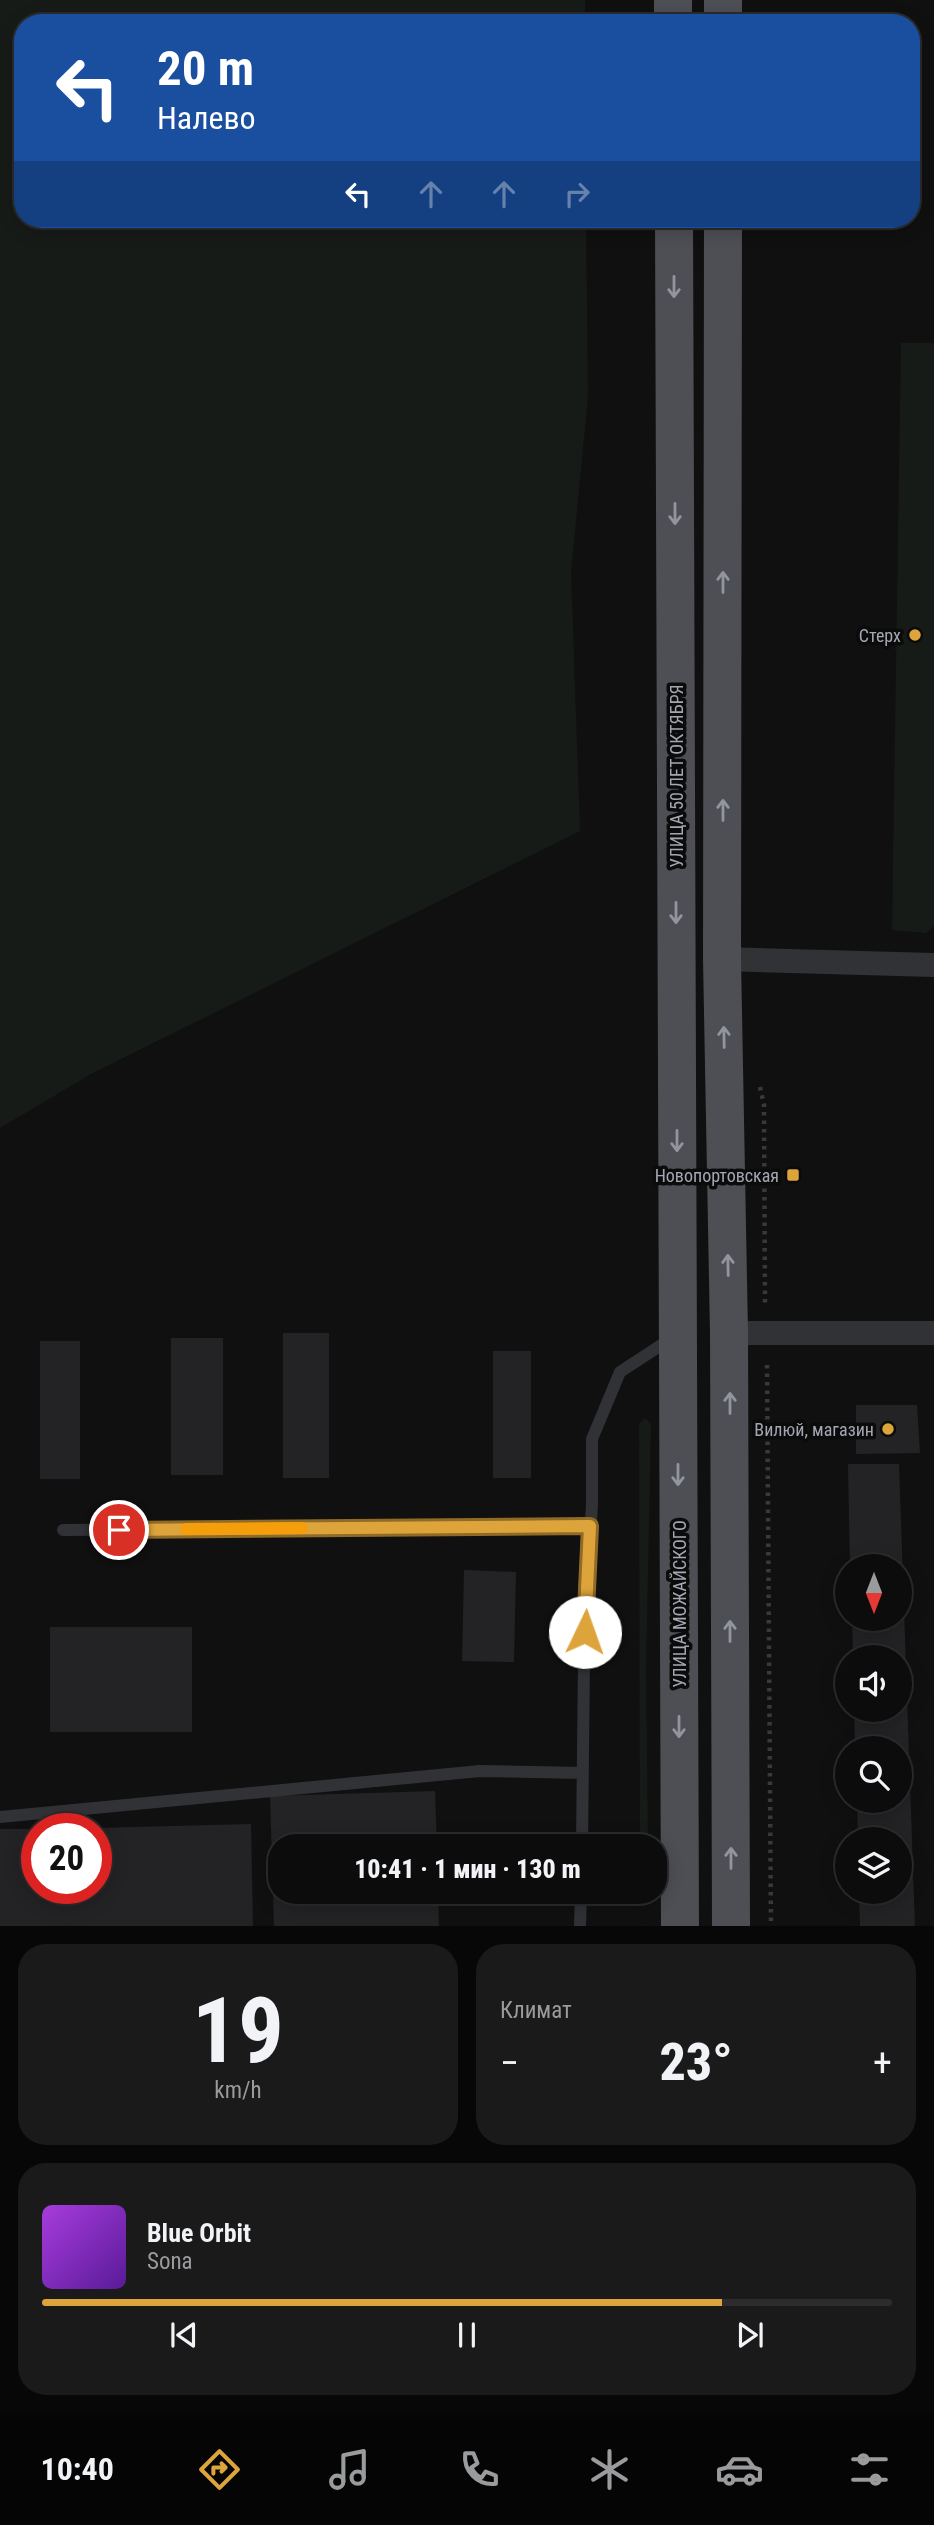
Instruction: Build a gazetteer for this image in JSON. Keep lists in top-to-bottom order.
{
  "streets": {
    "main road": ["УЛИЦА 50 ЛЕТ ОКТЯБРЯ", "УЛИЦА МОЖАЙСКОГО"]
  },
  "crossings": [
    ["УЛИЦА 50 ЛЕТ ОКТЯБРЯ", "УЛИЦА МОЖАЙСКОГО"]
  ],
  "places": {
    "other": ["Стерх", "Вилюй, магазин"],
    "transit": ["Новопортовская"]
  },
  "north": "bottom",
  "page": {
    "turn": ["20 m", "Налево"],
    "limit": "20",
    "trip": "10:41 · 1 мин · 130 m",
    "tile": [
      ["19", "km/h"],
      "Климат"
    ],
    "heat": ["−", "23°", "+"],
    "song": ["Blue Orbit", "Sona"],
    "tabs": "10:40"
  }
}
